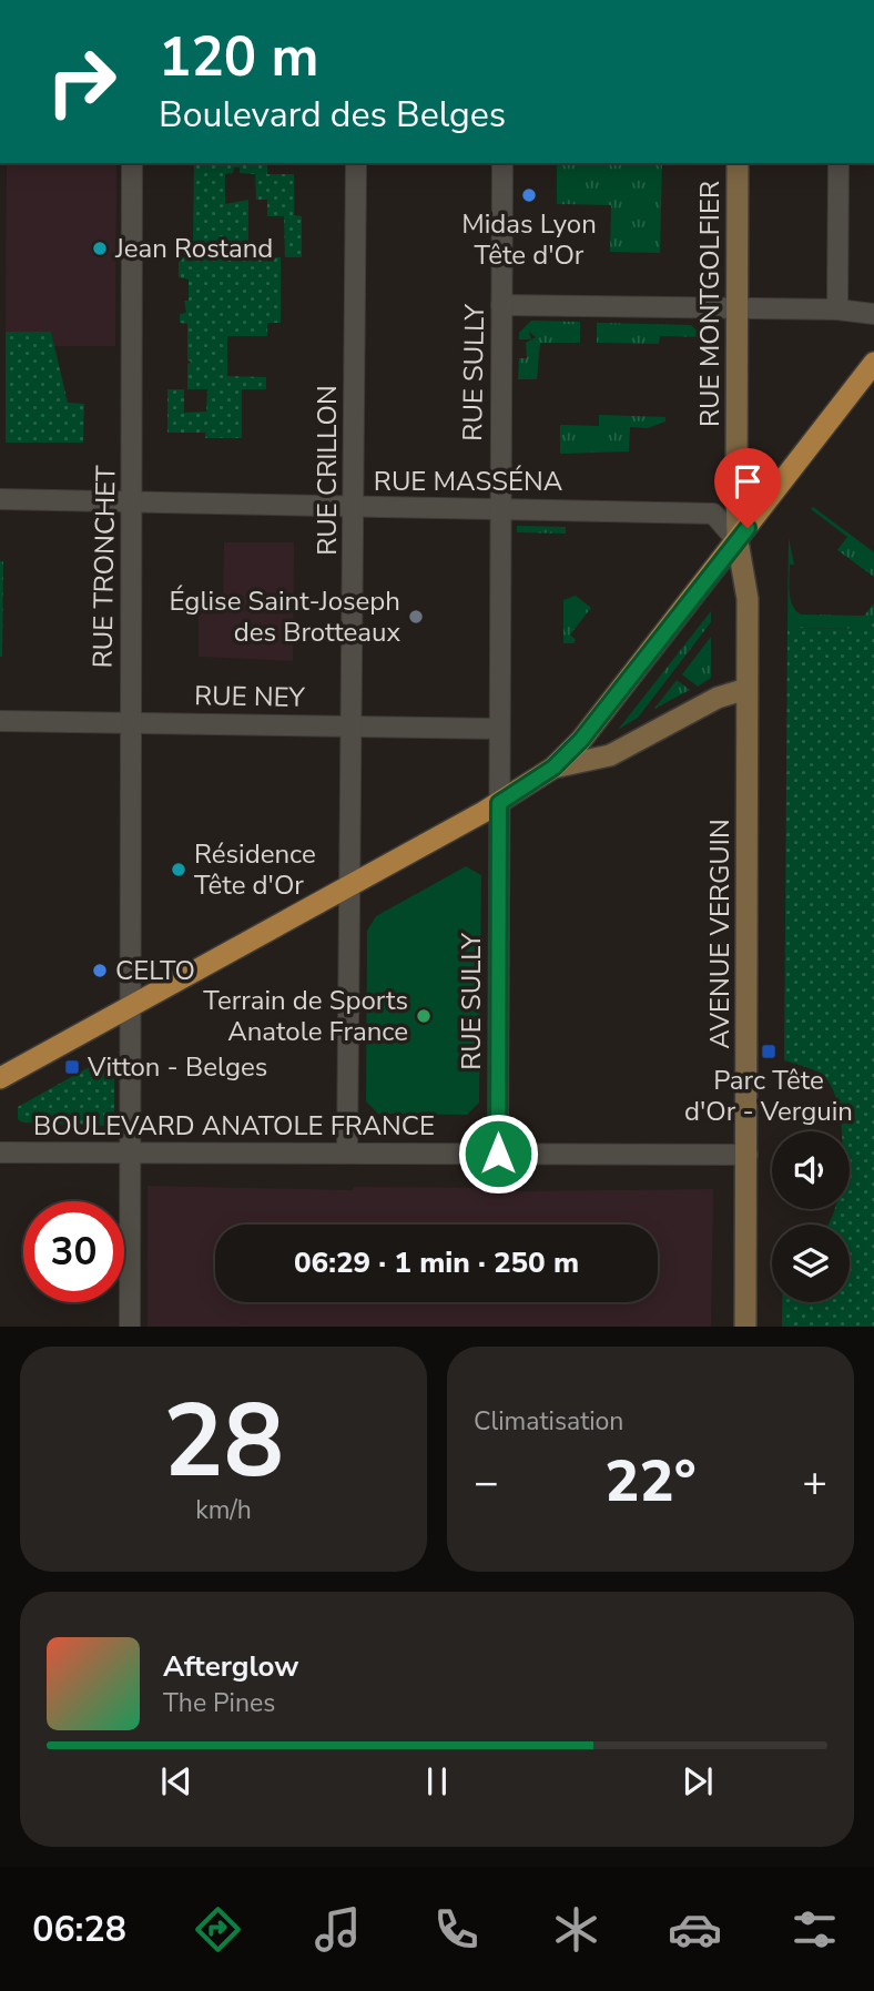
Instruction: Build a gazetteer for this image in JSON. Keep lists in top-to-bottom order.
{
  "streets": {
    "main road": ["RUE MONTGOLFIER", "AVENUE VERGUIN"],
    "street": [
      "RUE SULLY",
      "RUE CRILLON",
      "RUE MASSÉNA",
      "RUE TRONCHET",
      "RUE NEY",
      "BOULEVARD ANATOLE FRANCE"
    ]
  },
  "crossings": [
    ["RUE MONTGOLFIER", "RUE MASSÉNA"],
    ["RUE MONTGOLFIER", "AVENUE VERGUIN"],
    ["RUE SULLY", "RUE MASSÉNA"],
    ["RUE SULLY", "RUE NEY"],
    ["RUE SULLY", "BOULEVARD ANATOLE FRANCE"],
    ["RUE CRILLON", "RUE MASSÉNA"],
    ["RUE CRILLON", "RUE NEY"],
    ["RUE CRILLON", "BOULEVARD ANATOLE FRANCE"],
    ["RUE MASSÉNA", "RUE TRONCHET"],
    ["RUE MASSÉNA", "AVENUE VERGUIN"],
    ["RUE TRONCHET", "RUE NEY"],
    ["AVENUE VERGUIN", "BOULEVARD ANATOLE FRANCE"]
  ],
  "places": {
    "other": [
      "Midas Lyon Tête d'Or",
      "Jean Rostand",
      "Église Saint-Joseph des Brotteaux",
      "Résidence Tête d'Or",
      "CELTO",
      "Terrain de Sports Anatole France"
    ],
    "transit": ["Parc Tête d'Or - Verguin", "Vitton - Belges"]
  },
  "page": {
    "turn": ["120 m", "Boulevard des Belges"],
    "limit": "30",
    "trip": "06:29 · 1 min · 250 m",
    "tile": [
      ["28", "km/h"],
      "Climatisation"
    ],
    "heat": ["−", "22°", "+"],
    "song": ["Afterglow", "The Pines"],
    "tabs": "06:28"
  }
}
